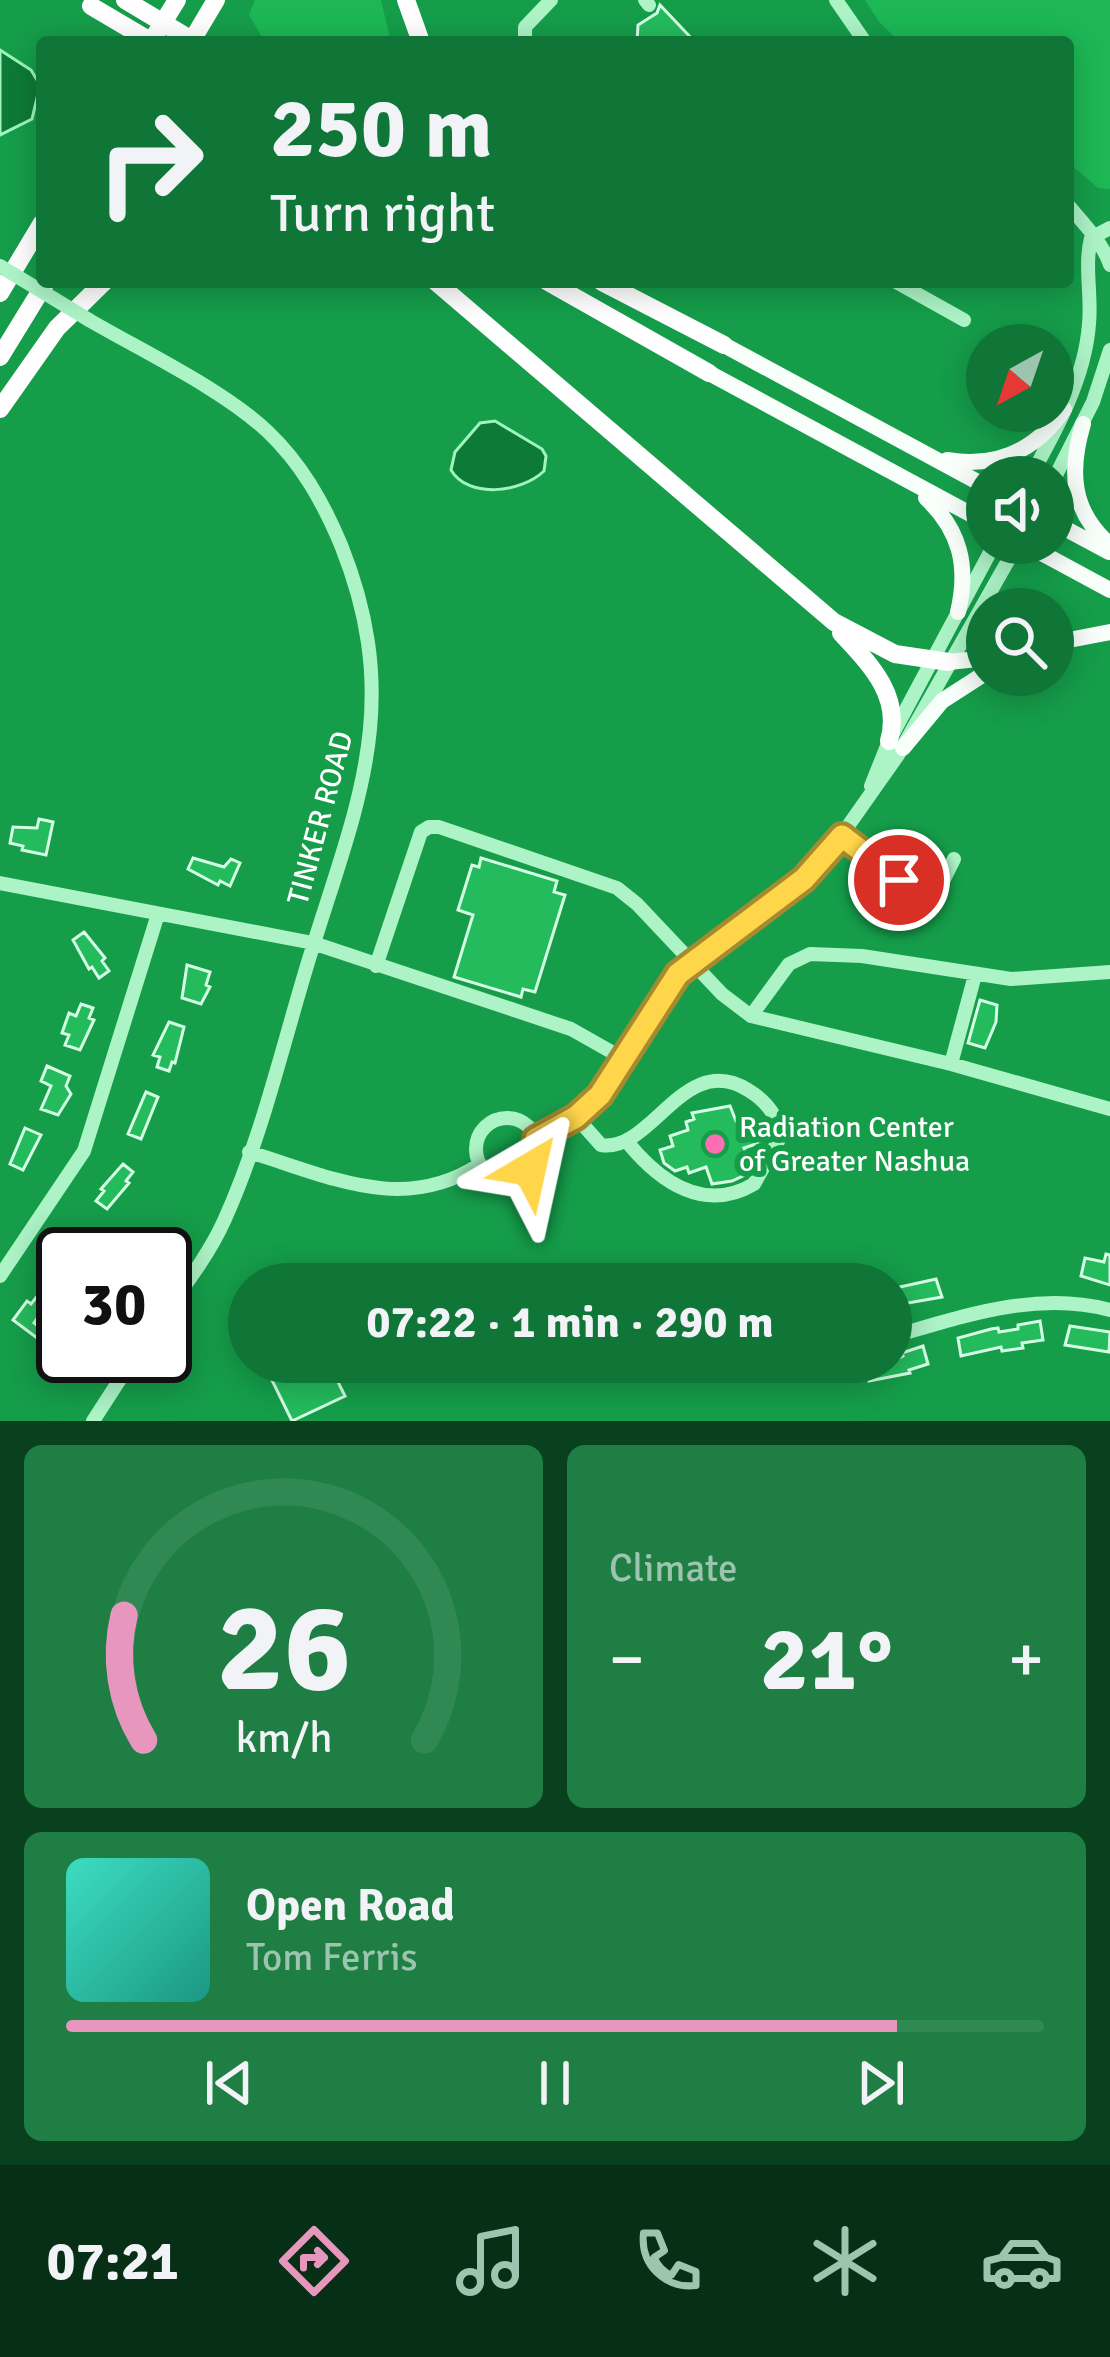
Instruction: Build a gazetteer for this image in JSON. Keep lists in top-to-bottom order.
{
  "streets": {
    "street": ["TINKER ROAD"]
  },
  "places": ["Radiation Center of Greater Nashua"],
  "north": "bottom left",
  "page": {
    "turn": ["250 m", "Turn right"],
    "limit": "30",
    "trip": "07:22 · 1 min · 290 m",
    "tile": "Climate",
    "heat": ["−", "21°", "+"],
    "song": ["Open Road", "Tom Ferris"],
    "tabs": "07:21",
    "gauge": ["26", "km/h"]
  }
}
